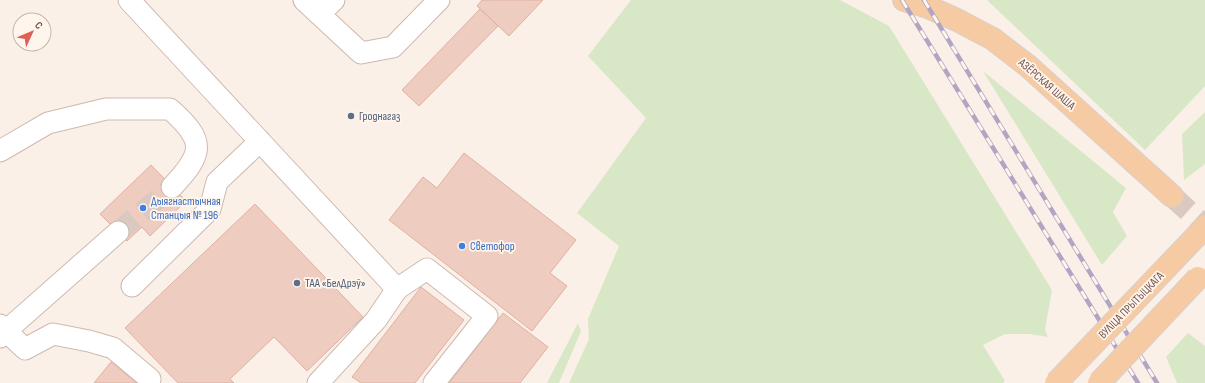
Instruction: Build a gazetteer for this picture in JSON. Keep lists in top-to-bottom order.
{
  "streets": {
    "main road": ["АЗЁРСКАЯ ШАША", "ВУЛІЦА ПРЫТЫЦКАГА"]
  },
  "places": [
    "Гроднагаз",
    "Дыягнастычная Станцыя № 196",
    "Светофор",
    "ТАА «БелДрэў»"
  ],
  "north": "top right"
}
